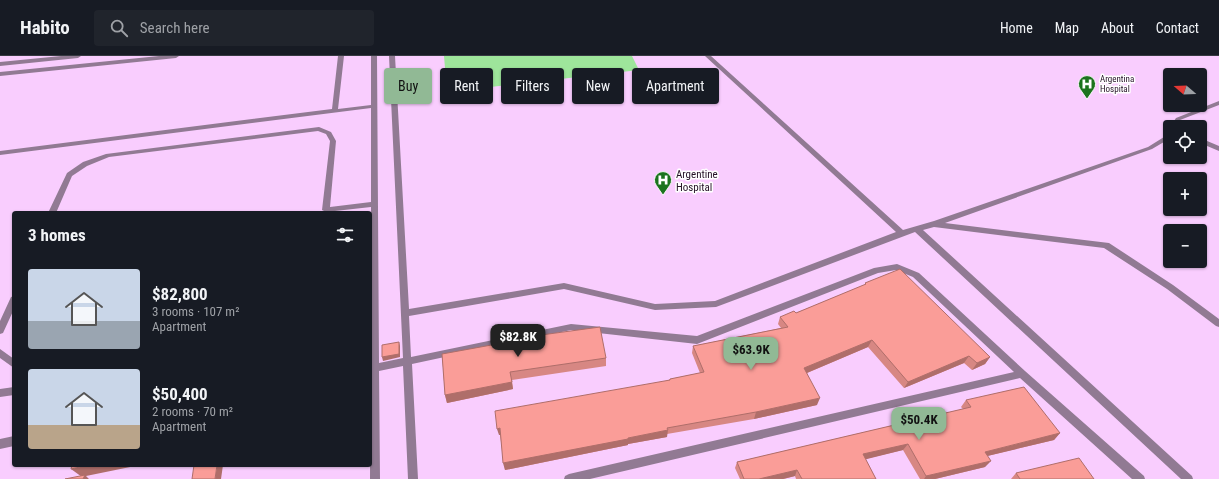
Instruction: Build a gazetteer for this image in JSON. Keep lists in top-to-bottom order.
{
  "places": {
    "hospital": ["Argentina Hospital", "Argentine Hospital"]
  },
  "north": "left",
  "page": {
    "header": "Habito",
    "search": "Search here",
    "nav": [
      "Home",
      "Map",
      "About",
      "Contact"
    ],
    "map_buttons": ["+", "−"],
    "chip": [
      "Buy",
      "Rent",
      "Filters",
      "New",
      "Apartment"
    ],
    "heading": "3 homes",
    "list": [
      {
        "name": "$82,800",
        "note": "3 rooms · 107 m² · Apartment"
      },
      {
        "name": "$50,400",
        "note": "2 rooms · 70 m² · Apartment"
      }
    ],
    "price": ["$82.8K", "$63.9K", "$50.4K"]
  }
}
